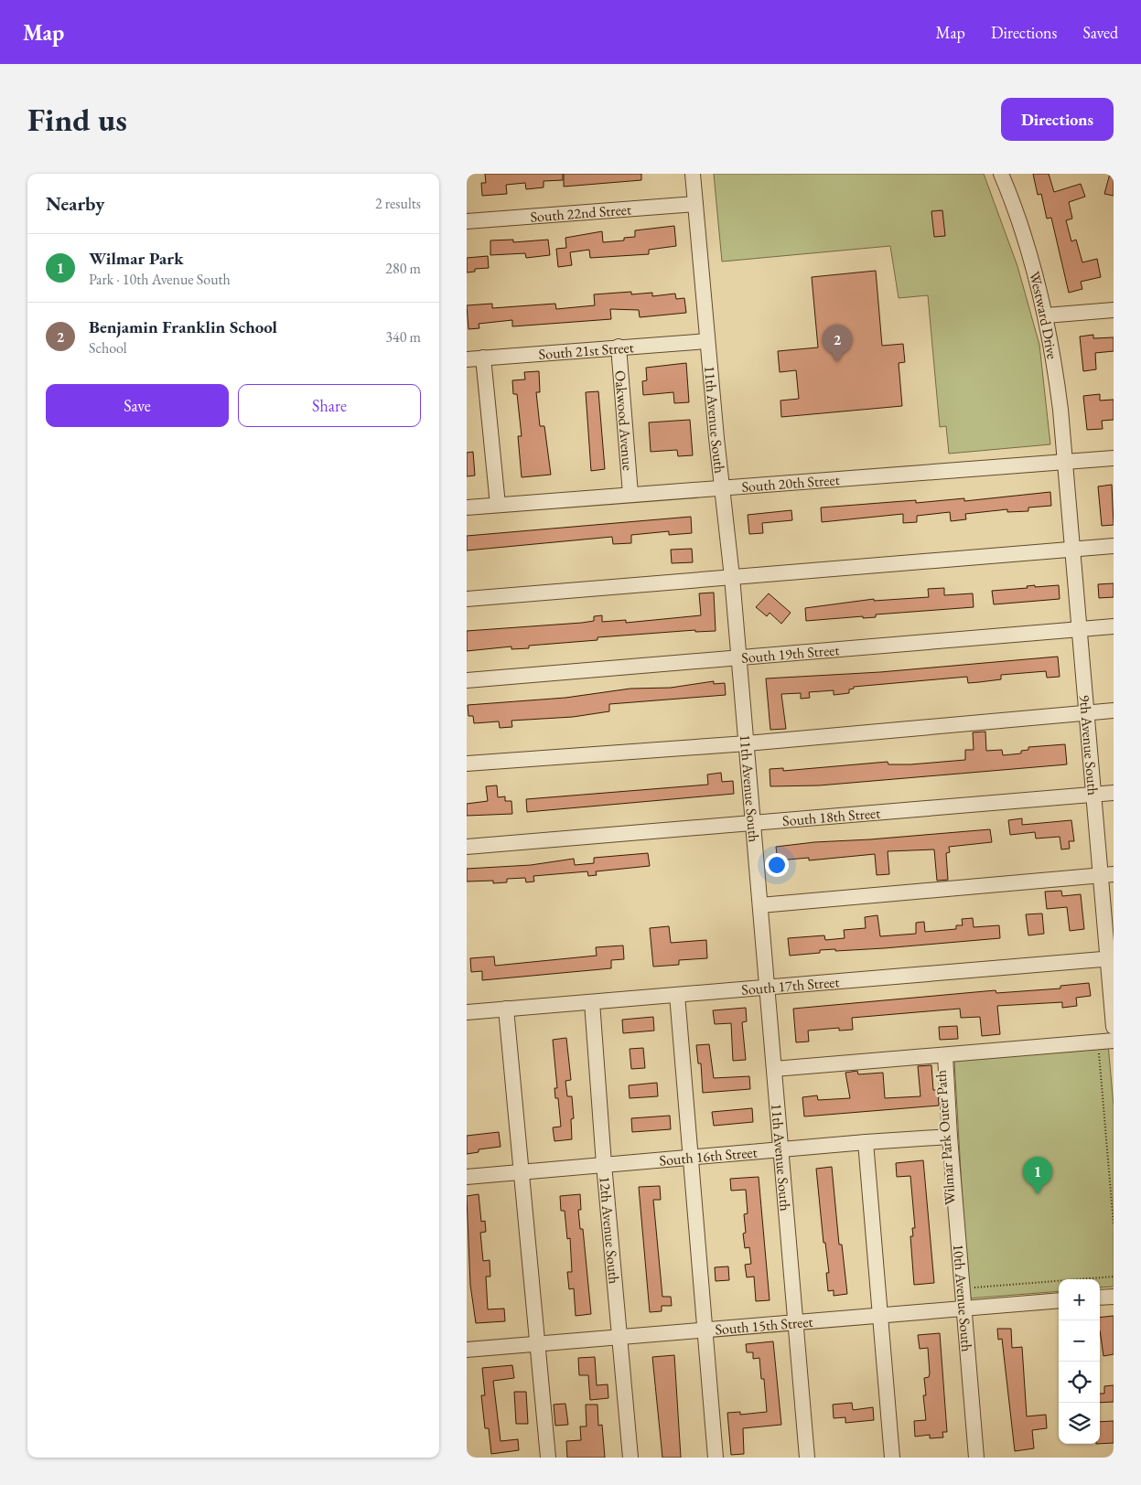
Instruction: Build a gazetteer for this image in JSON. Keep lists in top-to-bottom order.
{
  "streets": {
    "street": [
      "South 22nd Street",
      "Westward Drive",
      "South 21st Street",
      "11th Avenue South",
      "Oakwood Avenue",
      "South 20th Street",
      "South 19th Street",
      "9th Avenue South",
      "South 18th Street",
      "South 17th Street",
      "South 16th Street",
      "12th Avenue South",
      "10th Avenue South",
      "South 15th Street"
    ]
  },
  "crossings": [
    ["South 22nd Street", "11th Avenue South"],
    ["Westward Drive", "South 20th Street"],
    ["Westward Drive", "9th Avenue South"],
    ["South 21st Street", "11th Avenue South"],
    ["South 21st Street", "Oakwood Avenue"],
    ["11th Avenue South", "South 20th Street"],
    ["11th Avenue South", "South 19th Street"],
    ["11th Avenue South", "South 18th Street"],
    ["11th Avenue South", "South 17th Street"],
    ["11th Avenue South", "South 16th Street"],
    ["11th Avenue South", "South 15th Street"],
    ["Oakwood Avenue", "South 20th Street"],
    ["South 20th Street", "9th Avenue South"],
    ["South 19th Street", "9th Avenue South"],
    ["9th Avenue South", "South 18th Street"],
    ["9th Avenue South", "South 17th Street"],
    ["South 17th Street", "12th Avenue South"],
    ["South 16th Street", "12th Avenue South"],
    ["South 16th Street", "10th Avenue South"],
    ["12th Avenue South", "South 15th Street"],
    ["10th Avenue South", "South 15th Street"]
  ],
  "page": {
    "header": "Map",
    "nav": ["Map", "Directions", "Saved"],
    "buttons": [
      "Directions",
      ["Save", "Share"]
    ],
    "title": "Find us",
    "heading": ["Nearby", "2 results"],
    "list": [
      {
        "mark": "1",
        "name": "Wilmar Park",
        "note": "Park · 10th Avenue South",
        "value": "280 m"
      },
      {
        "mark": "2",
        "name": "Benjamin Franklin School",
        "note": "School",
        "value": "340 m"
      }
    ],
    "pins": ["2", "1"],
    "map_buttons": ["+", "−"]
  }
}
